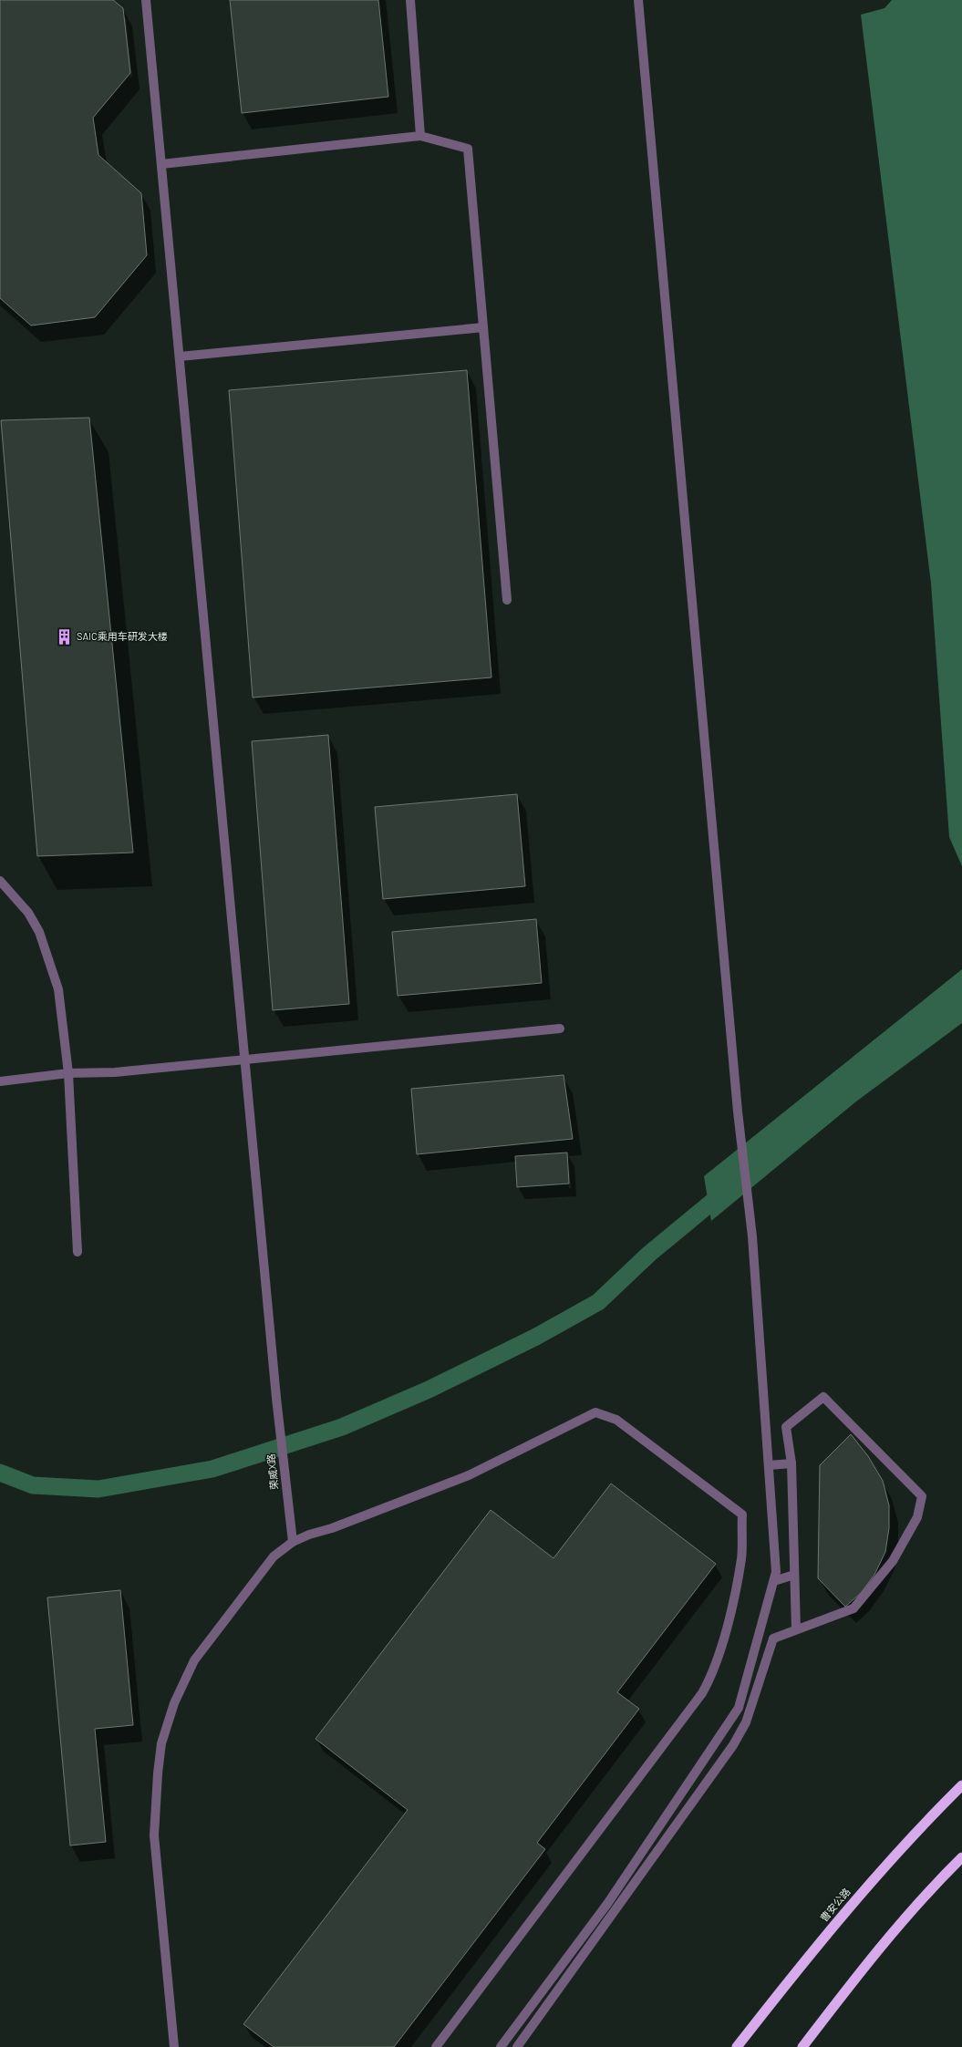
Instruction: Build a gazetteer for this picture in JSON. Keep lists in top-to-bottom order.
{
  "streets": {
    "highway": ["曹安公路"],
    "lane": ["荣威X路"]
  },
  "places": {
    "building": ["SAIC乘用车研发大楼"]
  }
}
